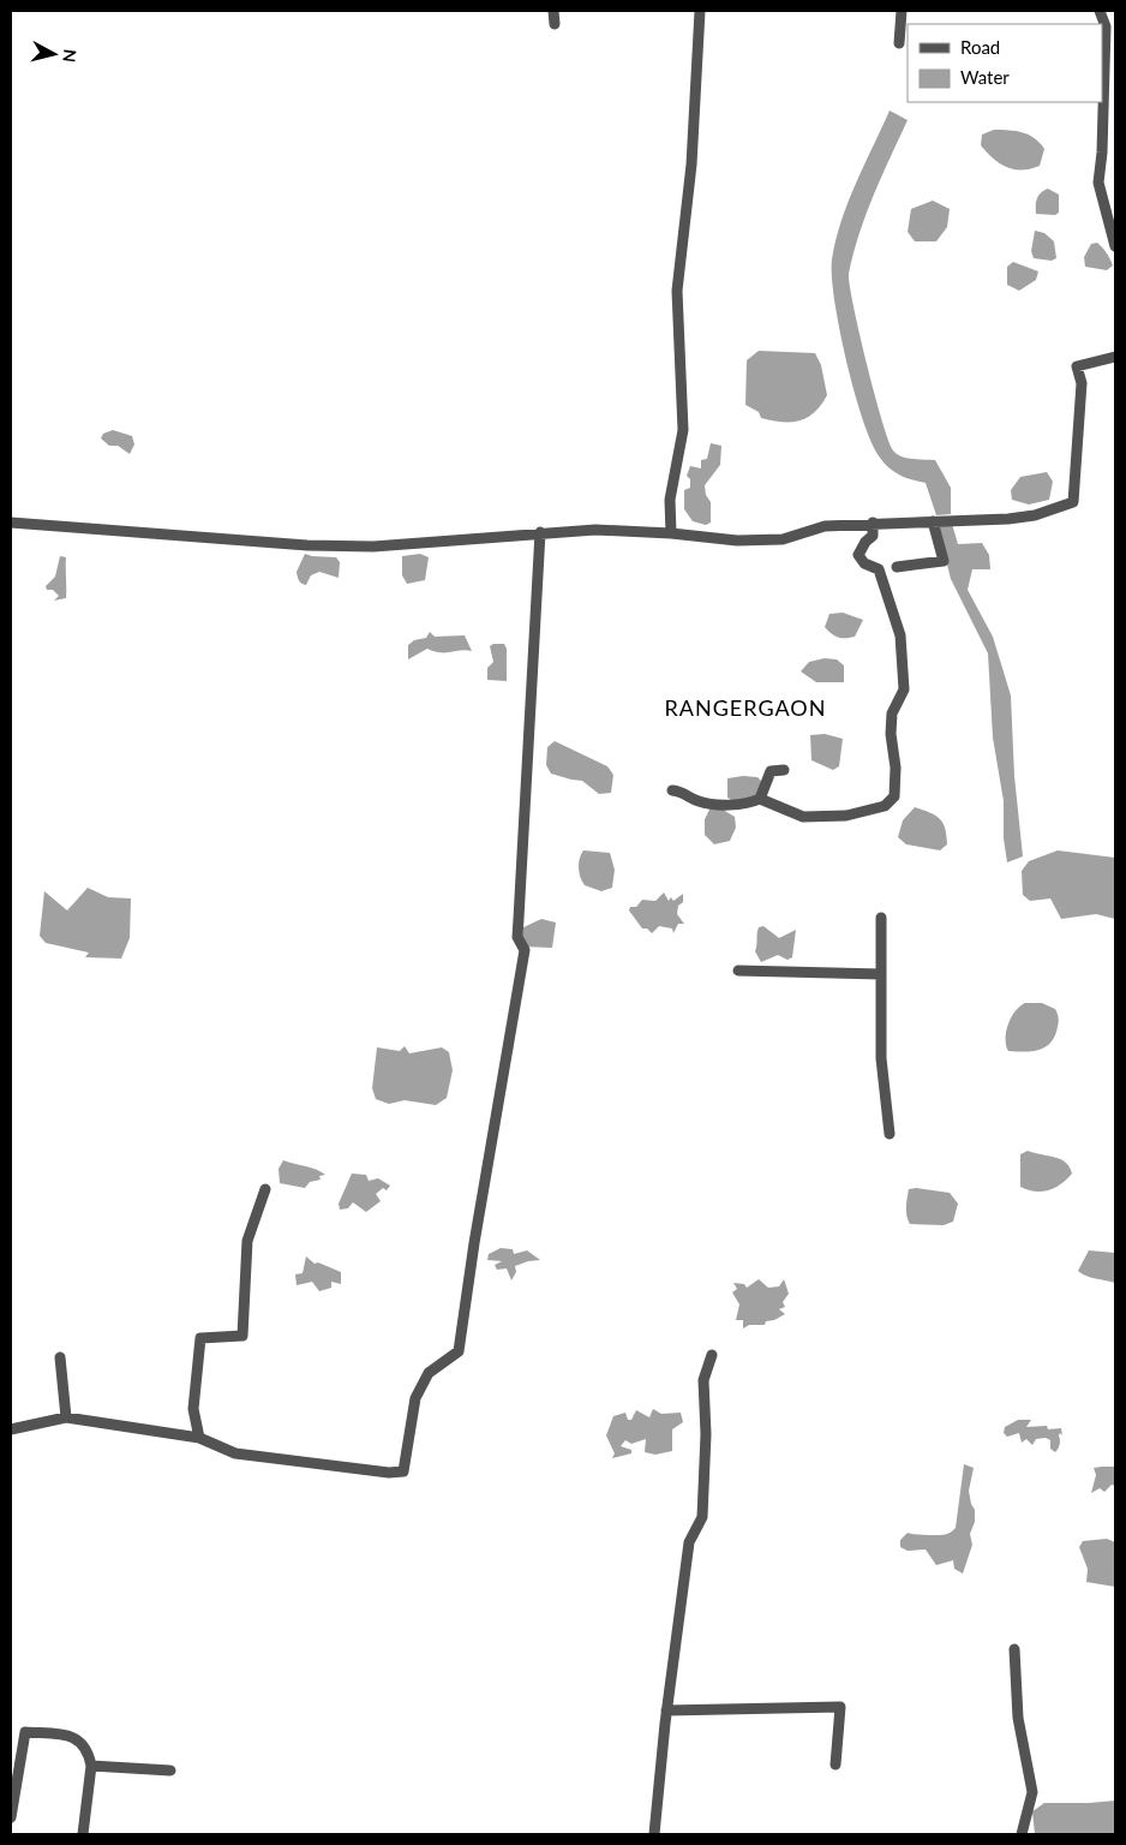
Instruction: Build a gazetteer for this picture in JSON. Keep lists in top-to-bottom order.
{
  "districts": ["RANGERGAON"],
  "legend": ["Road", "Water"],
  "north": "right"
}
